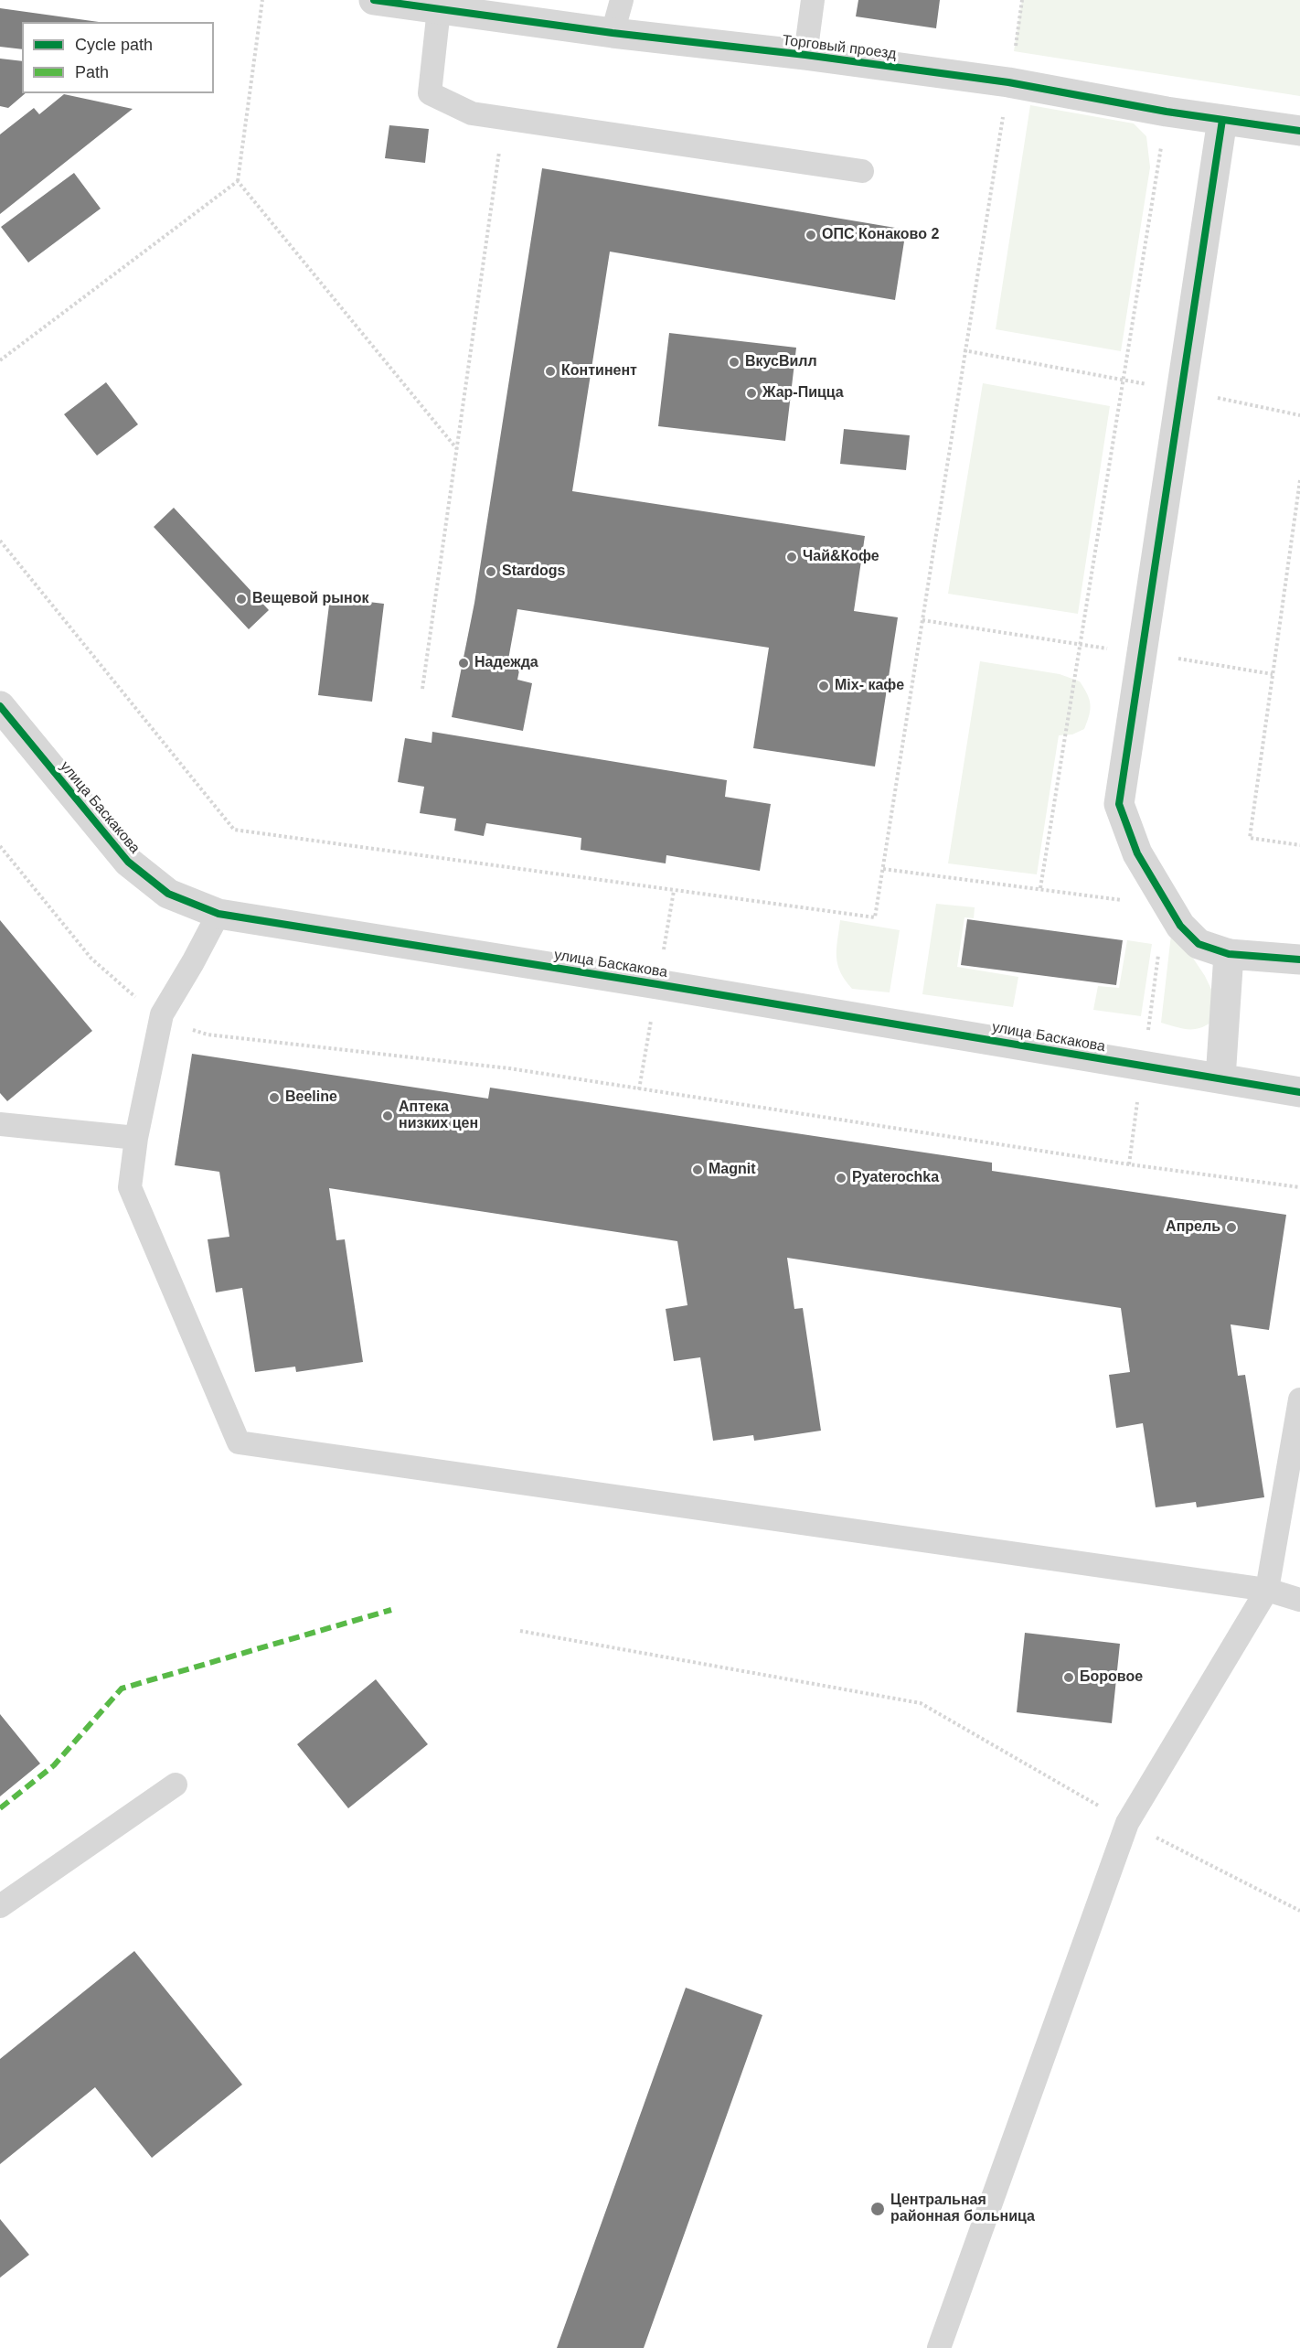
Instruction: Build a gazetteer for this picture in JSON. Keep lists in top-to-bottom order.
{
  "streets": {
    "street": ["Торговый проезд", "улица Баскакова"]
  },
  "places": [
    "ОПС Конаково 2",
    "ВкусВилл",
    "Континент",
    "Жар-Пицца",
    "Чай&Кофе",
    "Stardogs",
    "Вещевой рынок",
    "Надежда",
    "Mix- кафе",
    "Beeline",
    "Аптека низких цен",
    "Magnit",
    "Pyaterochka",
    "Апрель",
    "Боровое",
    "Центральная районная больница"
  ],
  "legend": ["Cycle path", "Path"]
}
